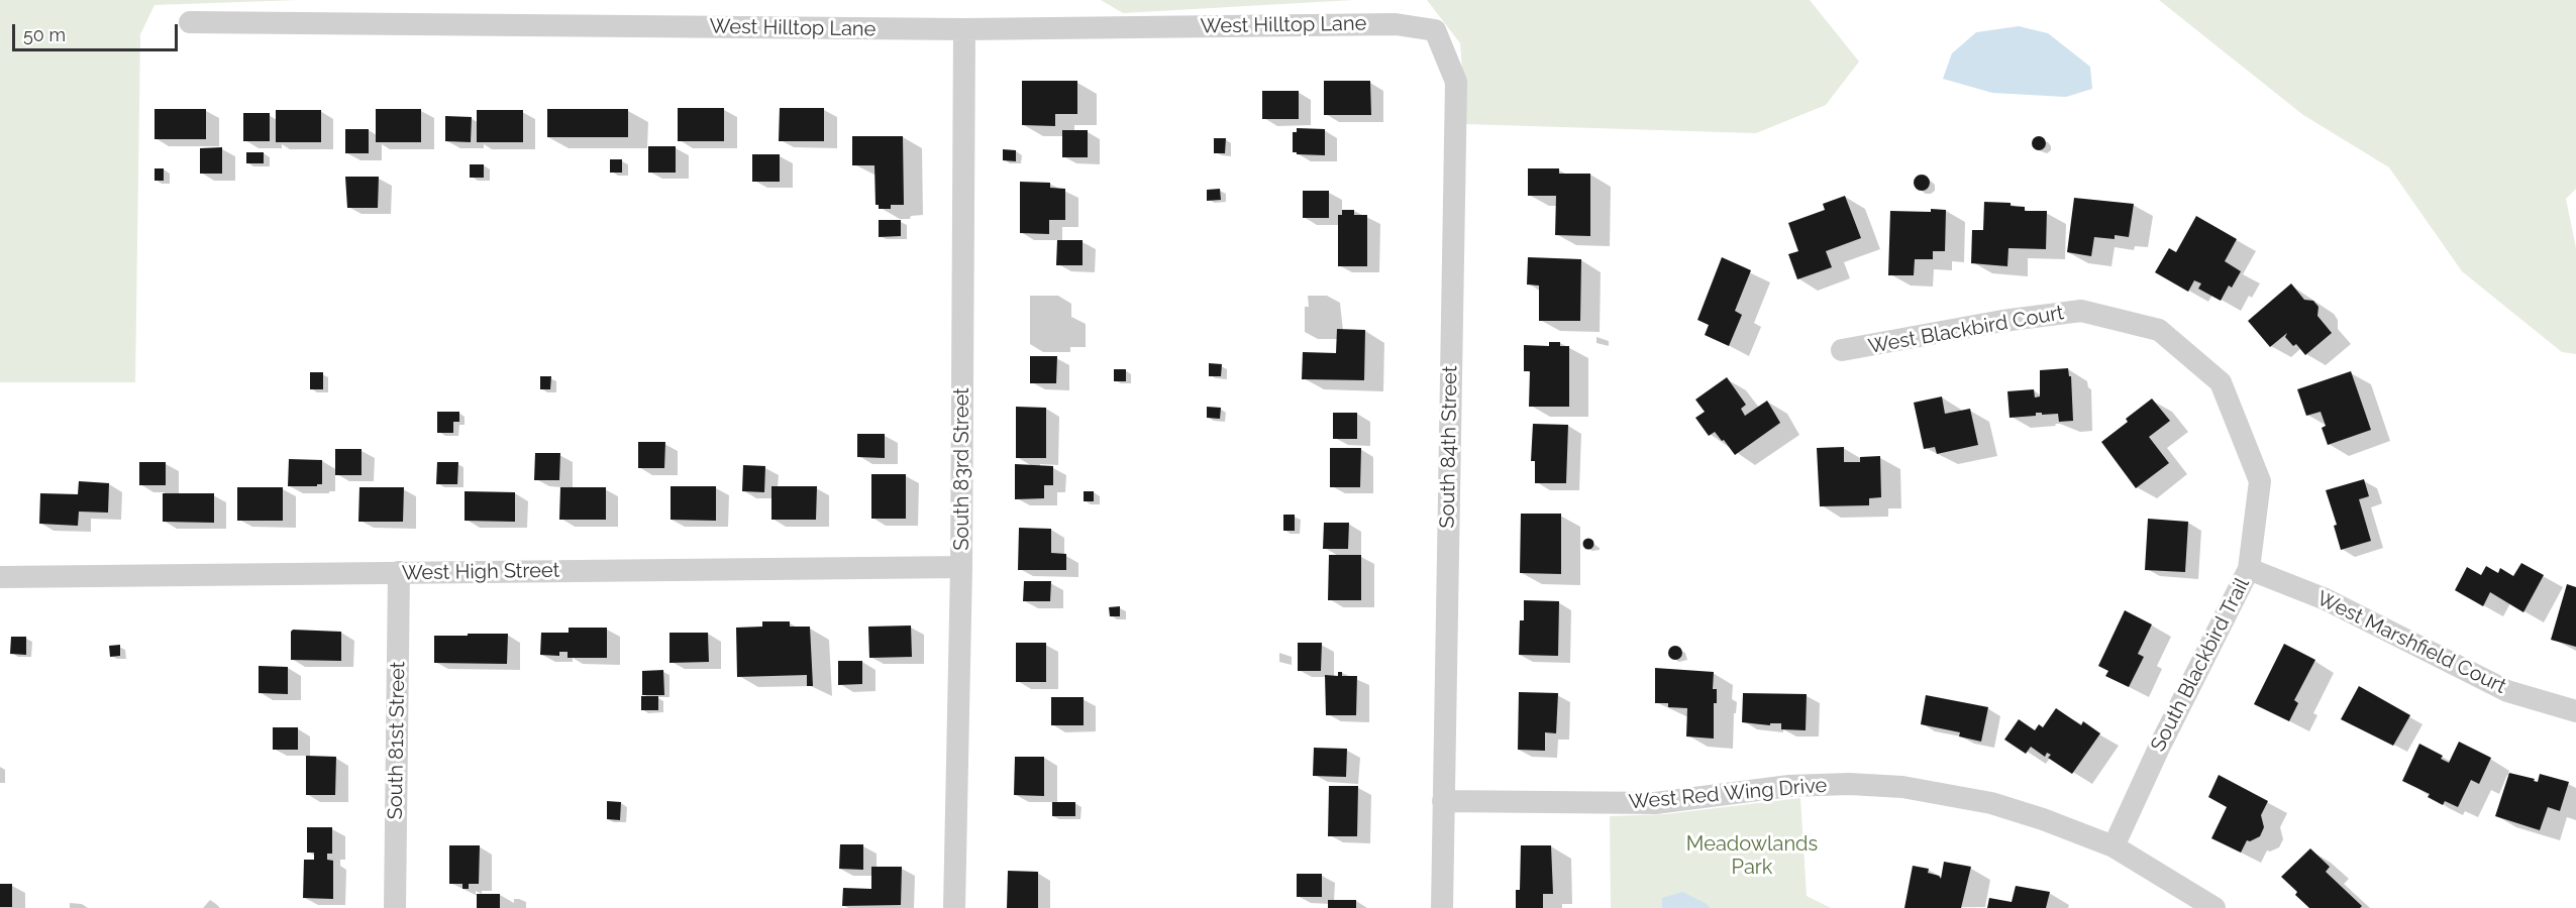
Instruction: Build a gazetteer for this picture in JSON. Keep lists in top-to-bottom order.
{
  "streets": {
    "street": [
      "West Hilltop Lane",
      "West Blackbird Court",
      "South 84th Street",
      "South 83rd Street",
      "West High Street",
      "West Marshfield Court",
      "South Blackbird Trail",
      "South 81st Street",
      "West Red Wing Drive"
    ]
  },
  "crossings": [
    ["West Hilltop Lane", "South 84th Street"],
    ["West Hilltop Lane", "South 83rd Street"],
    ["West Blackbird Court", "South Blackbird Trail"],
    ["South 84th Street", "West Red Wing Drive"],
    ["South 83rd Street", "West High Street"],
    ["West High Street", "South 81st Street"],
    ["West Marshfield Court", "South Blackbird Trail"],
    ["South Blackbird Trail", "West Red Wing Drive"]
  ],
  "parks": ["Meadowlands Park"],
  "scale_bar": "50 m"
}
